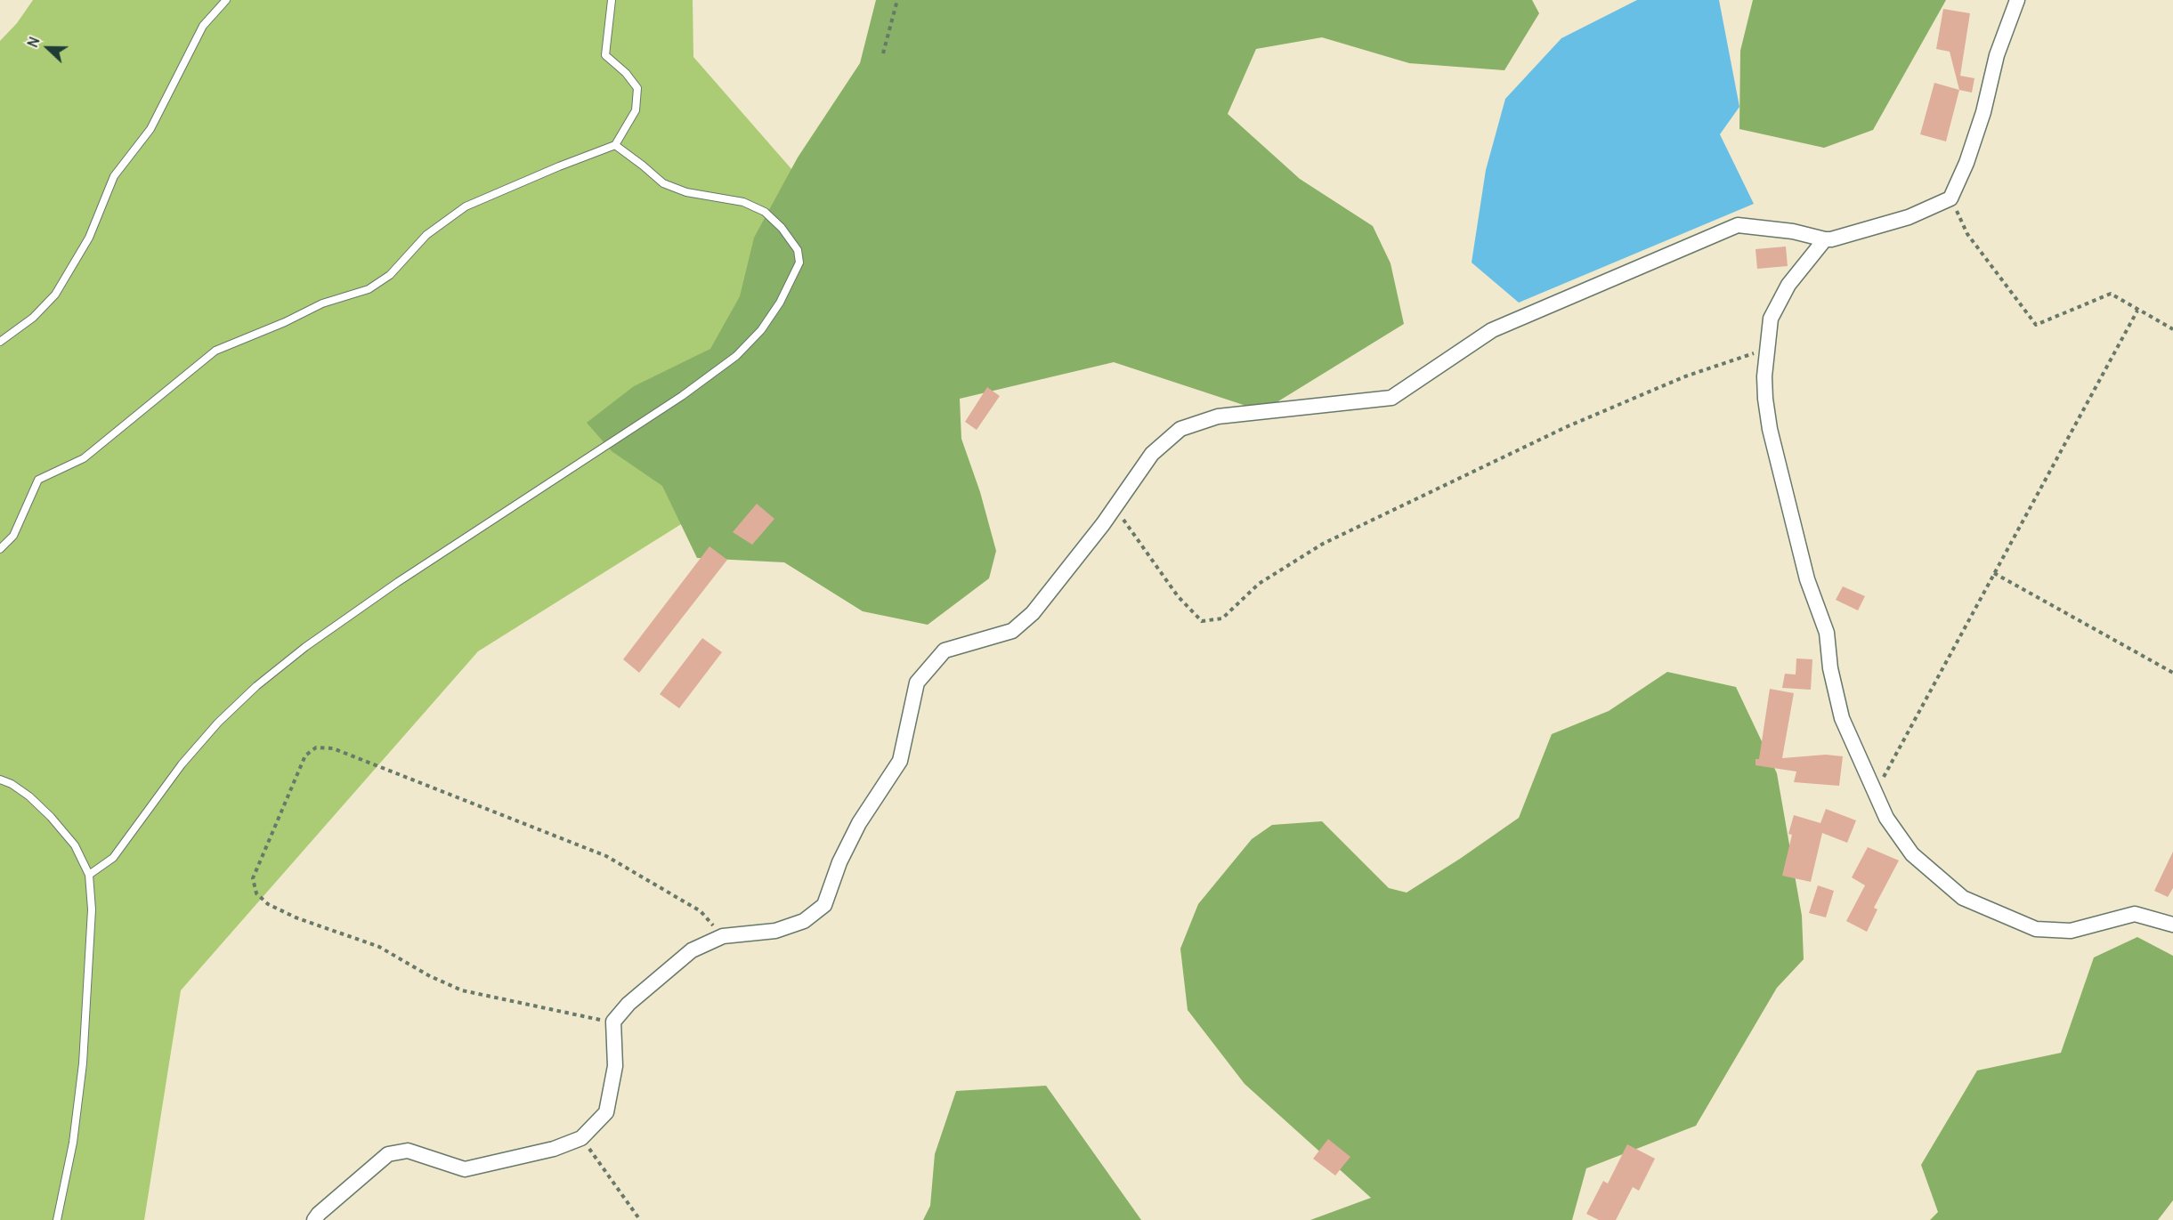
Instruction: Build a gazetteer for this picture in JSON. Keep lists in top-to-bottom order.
{
  "north": "left"
}
